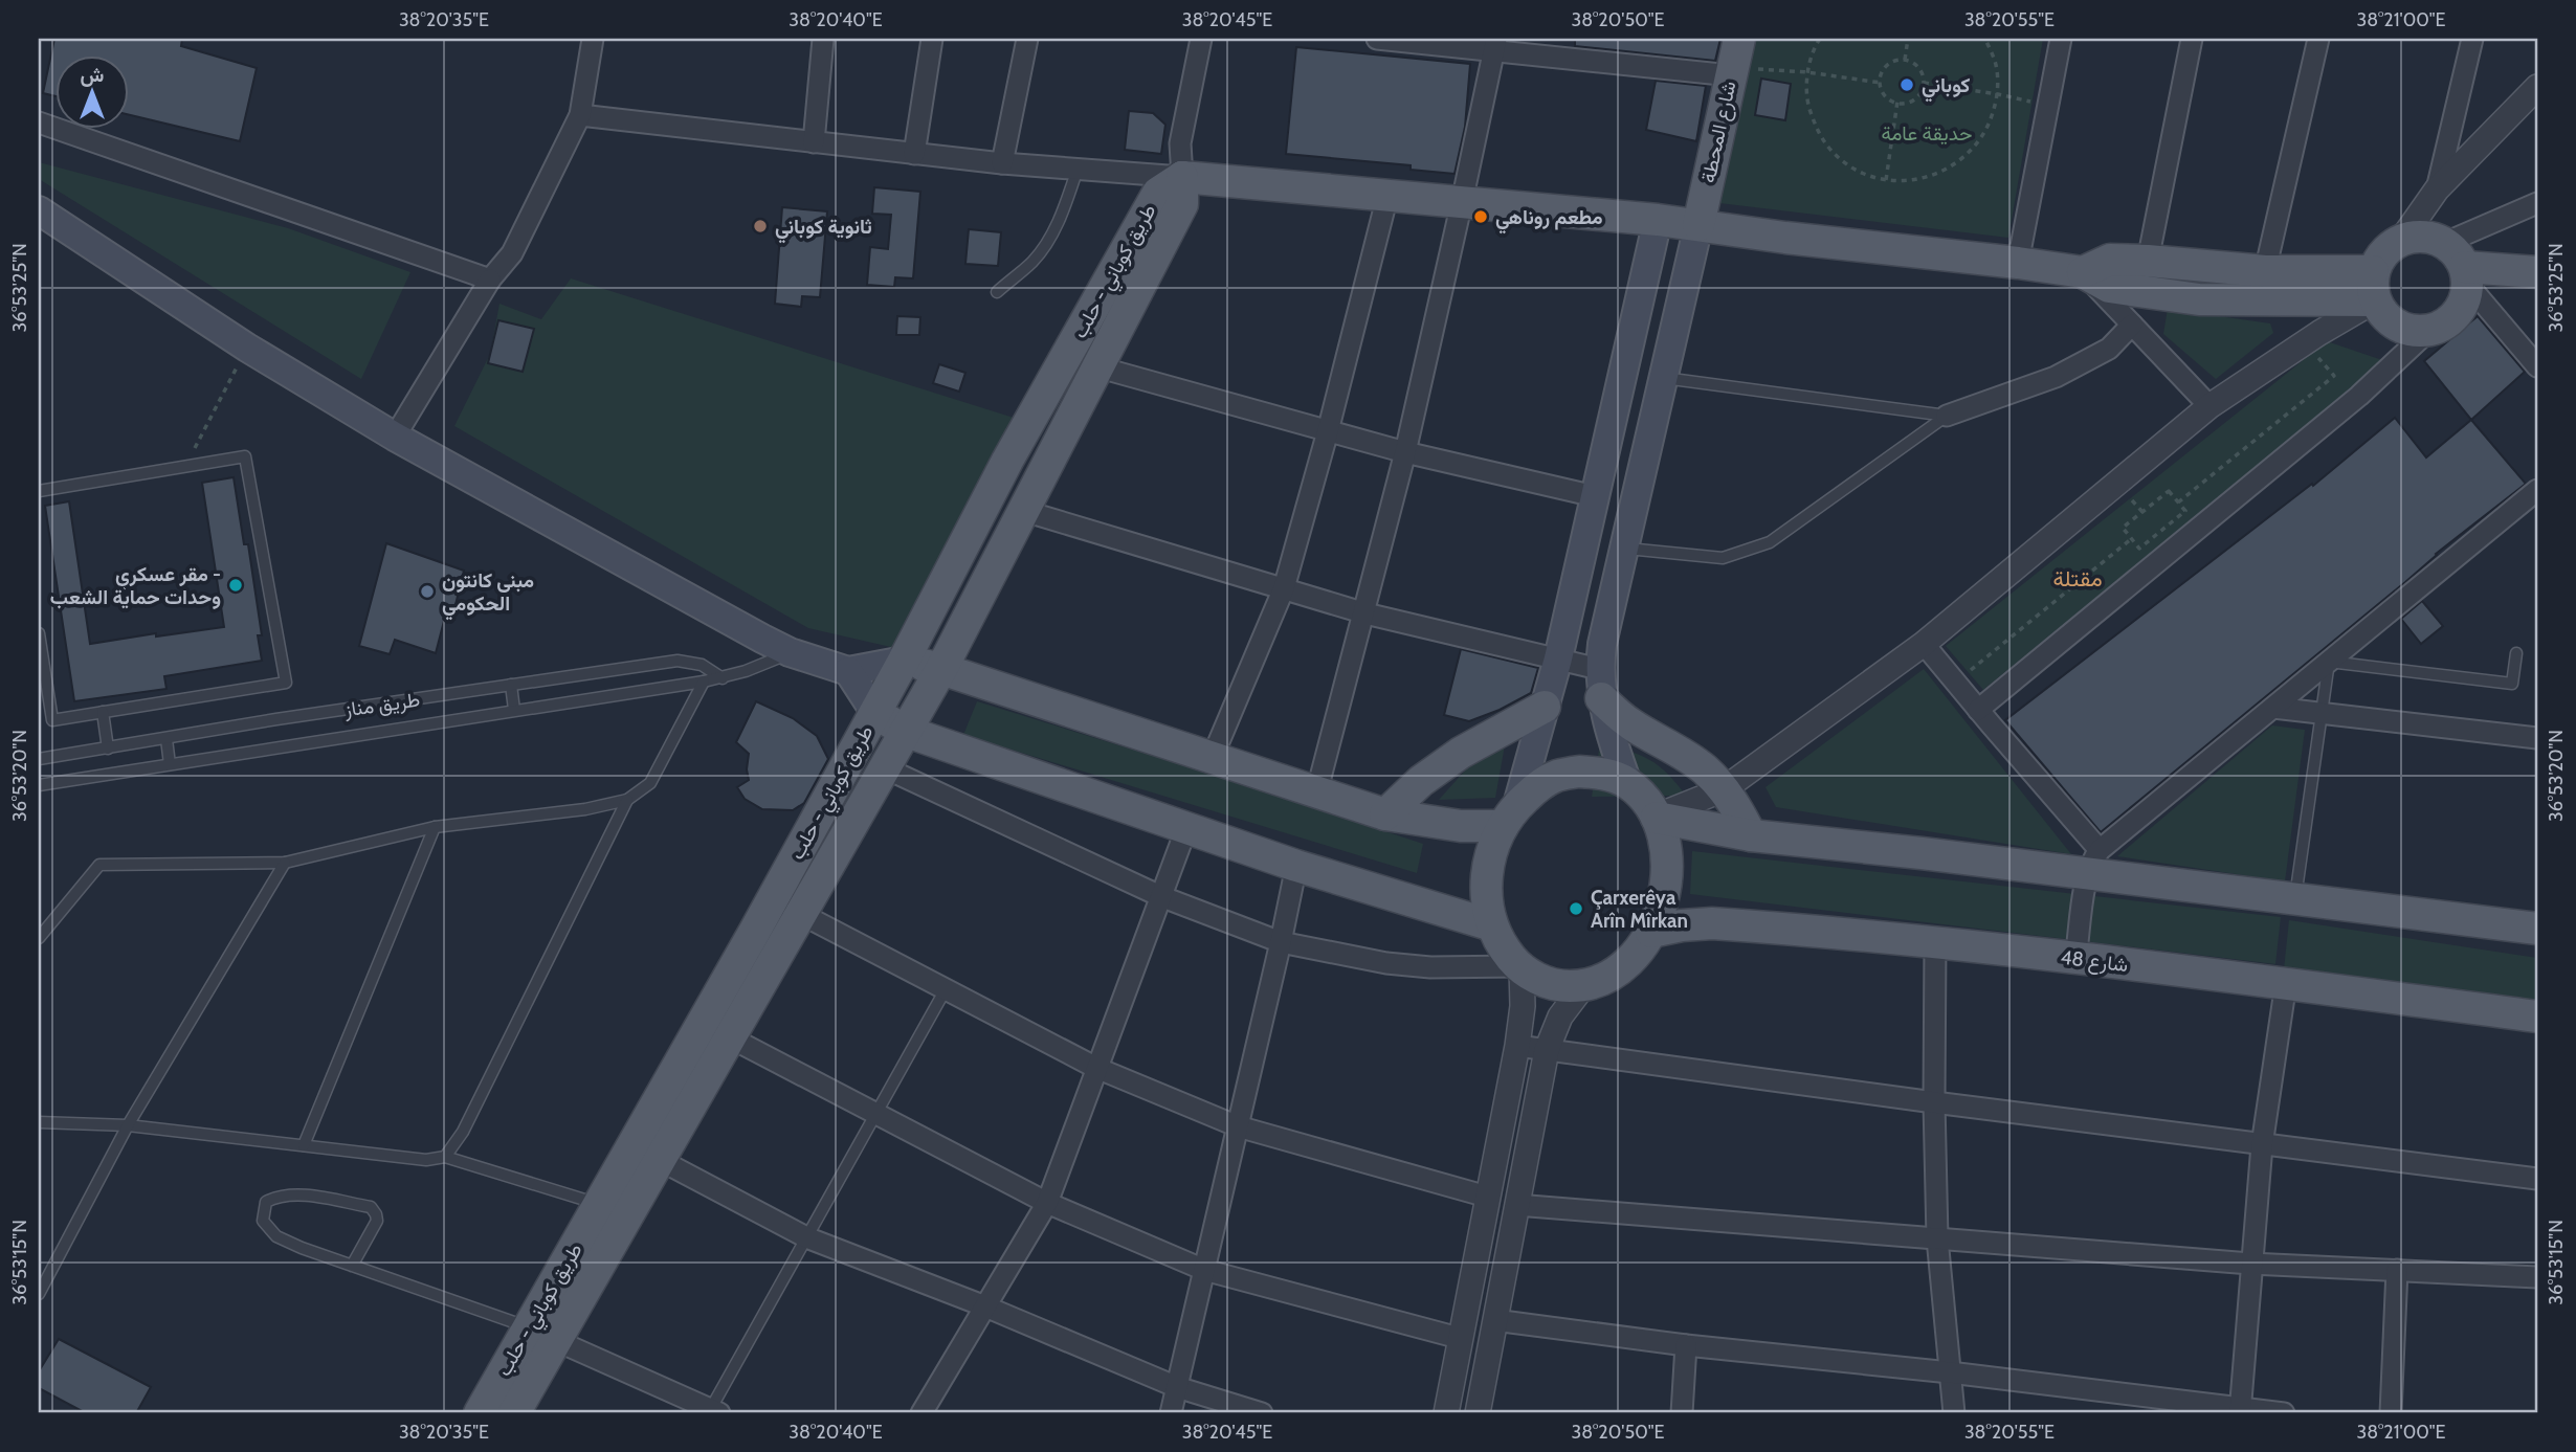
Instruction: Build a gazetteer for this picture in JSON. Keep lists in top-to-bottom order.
{
  "streets": {
    "main road": ["شارع المحطة", "طريق كوباني - حلب", "48 شارع"],
    "lane": ["طريق مناز"]
  },
  "districts": ["مقتلة"],
  "parks": ["حديقة عامة"],
  "places": [
    "كوباني",
    "مطعم روناهي",
    "ثانوية كوباني",
    "مقر عسكري - وحدات حماية الشعب",
    "مبنى كانتون الحكومي",
    "Çarxerêya Arîn Mîrkan"
  ],
  "north": "top",
  "coordinates": [
    "38°20'35\"E",
    "38°20'40\"E",
    "38°20'45\"E",
    "38°20'50\"E",
    "38°20'55\"E",
    "38°21'00\"E",
    "36°53'25\"N",
    "36°53'20\"N",
    "36°53'15\"N"
  ]
}
